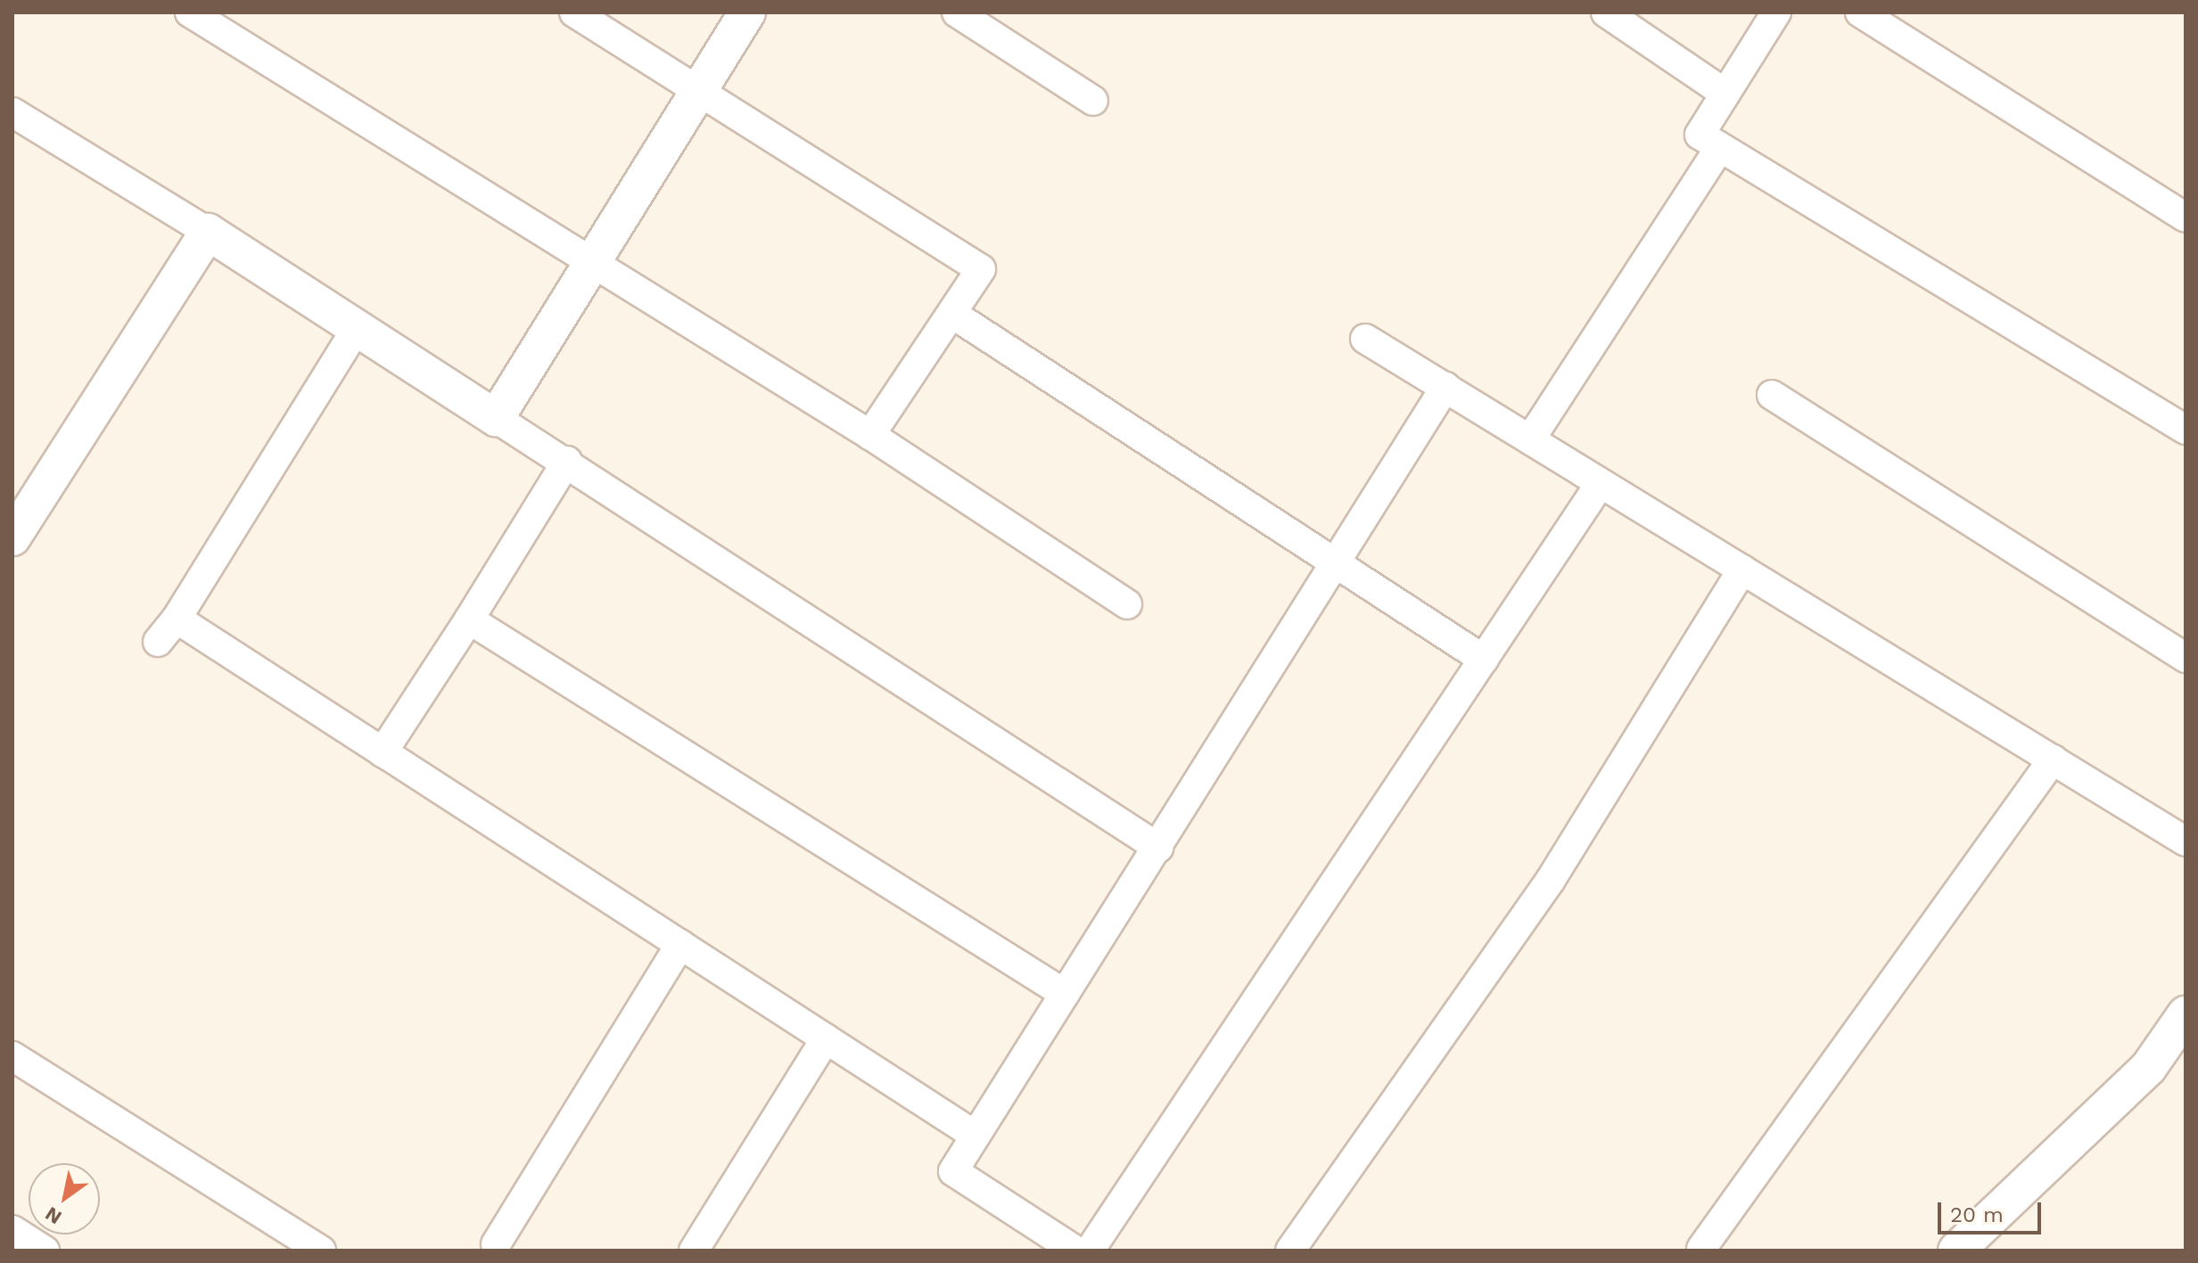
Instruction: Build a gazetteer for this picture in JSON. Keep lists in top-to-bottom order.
{
  "scale_bar": "20 m",
  "north": "bottom left"
}
